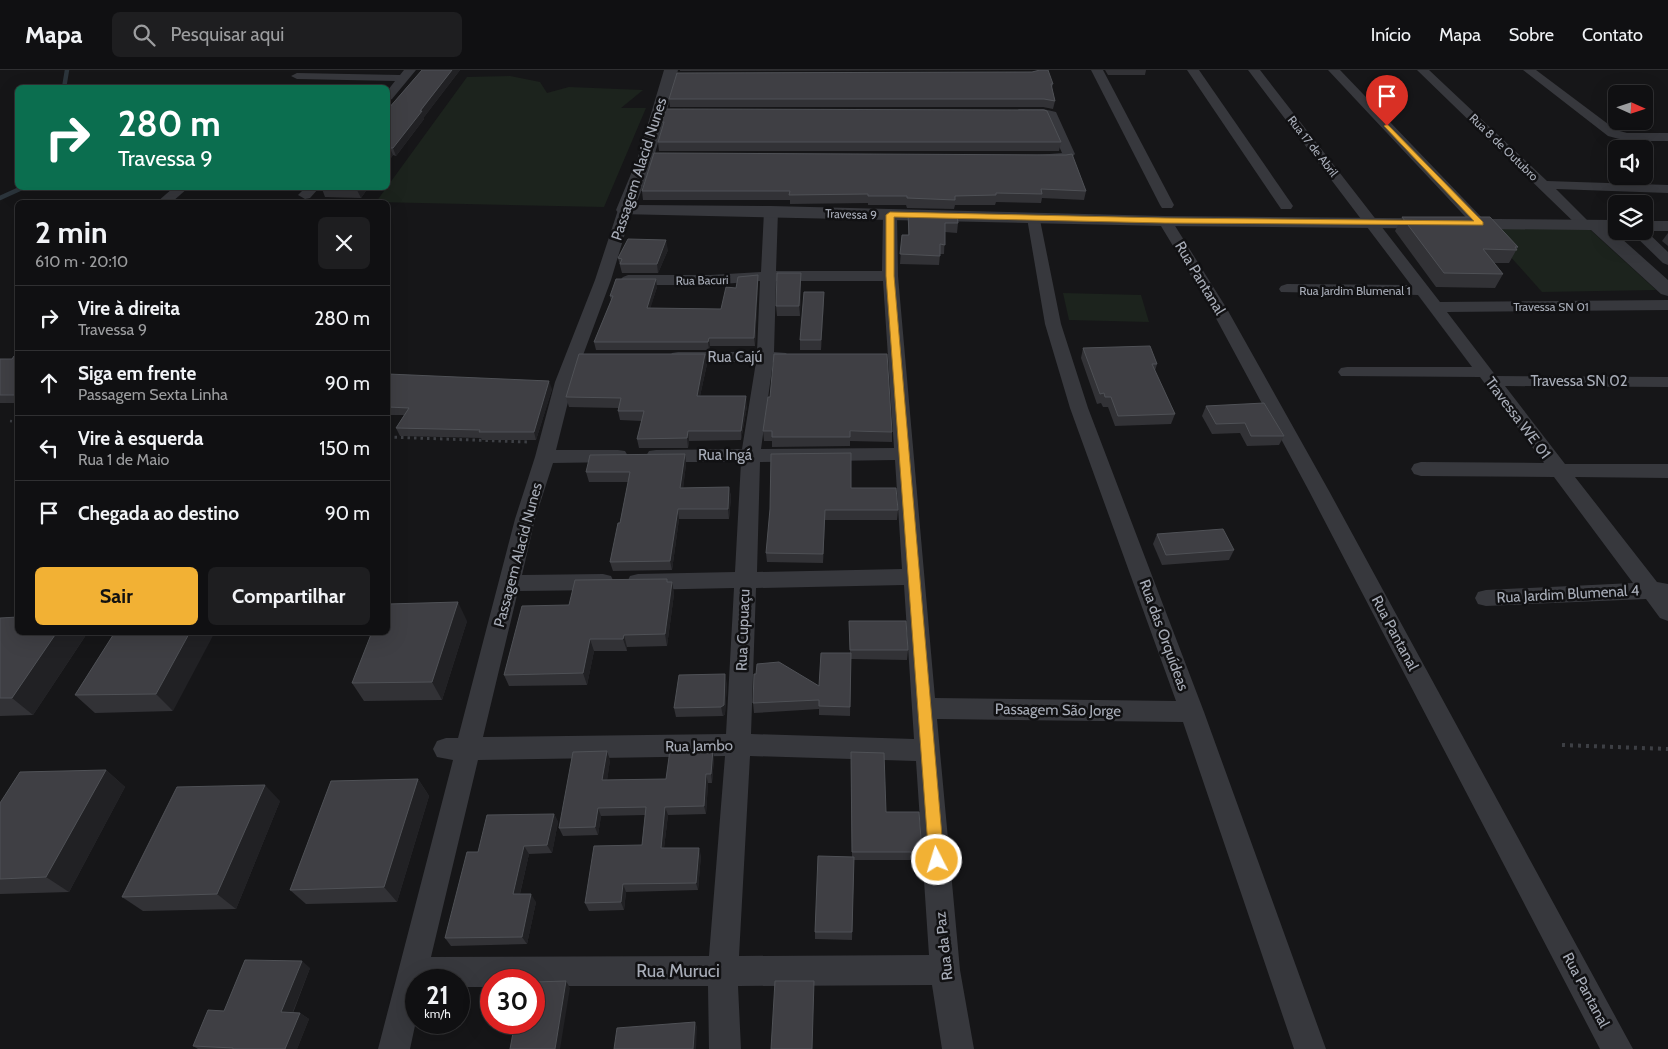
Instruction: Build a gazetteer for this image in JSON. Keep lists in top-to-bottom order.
{
  "streets": {
    "street": [
      "Rua 17 de Abril",
      "Rua 8 de Outubro",
      "Passagem Alacid Nunes",
      "Travessa 9",
      "Rua Pantanal",
      "Rua Bacuri",
      "Rua Jardim Blumenal 1",
      "Travessa SN 01",
      "Rua Cajú",
      "Travessa SN 02",
      "Travessa WE 01",
      "Rua Ingá",
      "Rua Jardim Blumenal 4",
      "Rua Cupuaçu",
      "Rua das Orquídeas",
      "Passagem São Jorge",
      "Rua Jambo",
      "Rua da Paz",
      "Rua Muruci"
    ]
  },
  "crossings": [
    ["Rua 17 de Abril", "Travessa 9"],
    ["Rua 17 de Abril", "Travessa WE 01"],
    ["Rua 8 de Outubro", "Travessa 9"],
    ["Passagem Alacid Nunes", "Travessa 9"],
    ["Passagem Alacid Nunes", "Rua Bacuri"],
    ["Passagem Alacid Nunes", "Rua Ingá"],
    ["Passagem Alacid Nunes", "Rua Jambo"],
    ["Travessa 9", "Rua Pantanal"],
    ["Travessa 9", "Travessa WE 01"],
    ["Travessa 9", "Rua Cupuaçu"],
    ["Travessa 9", "Rua das Orquídeas"],
    ["Travessa 9", "Rua da Paz"],
    ["Rua Bacuri", "Rua Cupuaçu"],
    ["Rua Bacuri", "Rua da Paz"],
    ["Rua Jardim Blumenal 1", "Travessa WE 01"],
    ["Travessa SN 01", "Travessa WE 01"],
    ["Rua Cajú", "Rua Cupuaçu"],
    ["Travessa SN 02", "Travessa WE 01"],
    ["Travessa WE 01", "Rua Jardim Blumenal 4"],
    ["Rua Ingá", "Rua Cupuaçu"],
    ["Rua Ingá", "Rua da Paz"],
    ["Rua Cupuaçu", "Rua Jambo"],
    ["Rua Cupuaçu", "Rua Muruci"],
    ["Rua das Orquídeas", "Passagem São Jorge"],
    ["Passagem São Jorge", "Rua da Paz"],
    ["Rua Jambo", "Rua da Paz"],
    ["Rua da Paz", "Rua Muruci"]
  ],
  "north": "right",
  "page": {
    "header": "Mapa",
    "search": "Pesquisar aqui",
    "nav": [
      "Início",
      "Mapa",
      "Sobre",
      "Contato"
    ],
    "turn": ["280 m", "Travessa 9"],
    "heading": ["2 min", "610 m · 20:10"],
    "list": [
      {
        "name": "Vire à direita",
        "note": "Travessa 9",
        "value": "280 m"
      },
      {
        "name": "Siga em frente",
        "note": "Passagem Sexta Linha",
        "value": "90 m"
      },
      {
        "name": "Vire à esquerda",
        "note": "Rua 1 de Maio",
        "value": "150 m"
      },
      {
        "name": "Chegada ao destino",
        "value": "90 m"
      }
    ],
    "buttons": ["Sair", "Compartilhar"],
    "speed": "21 km/h",
    "limit": "30"
  }
}
